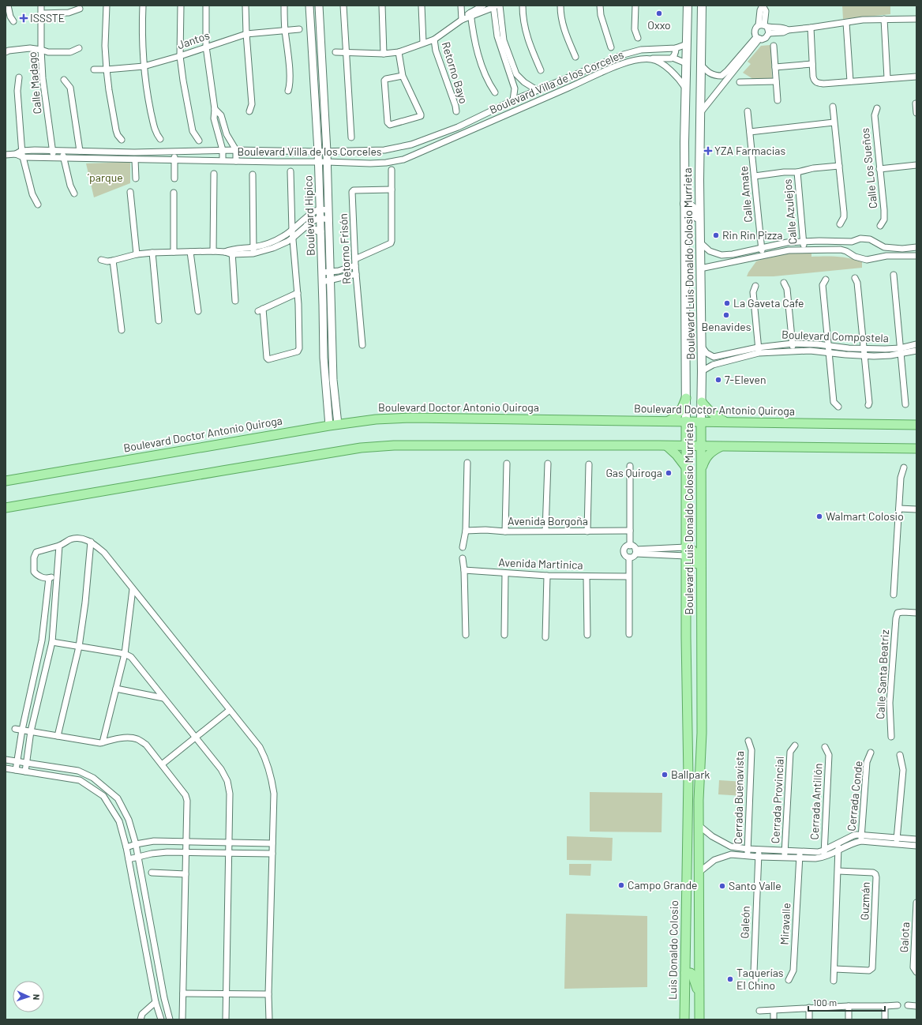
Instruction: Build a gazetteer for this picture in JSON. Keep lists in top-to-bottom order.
{
  "streets": {
    "main road": ["Boulevard Luis Donaldo Colosio Murrieta", "Boulevard Doctor Antonio Quiroga", "Luis Donaldo Colosio"],
    "street": [
      "Jantos",
      "Retorno Bayo",
      "Boulevard Villa de los Corceles",
      "Calle Madago",
      "Calle Los Sueños",
      "Calle Amate",
      "Calle Azulejos",
      "Boulevard Hípico",
      "Retorno Frisón",
      "Boulevard Compostela",
      "Avenida Borgoña",
      "Avenida Martinica",
      "Calle Santa Beatriz",
      "Cerrada Conde",
      "Cerrada Buenavista",
      "Cerrada Provincial",
      "Cerrada Antillón",
      "Guzmán",
      "Galeón",
      "Miravalle",
      "Galota"
    ]
  },
  "crossings": [
    ["Boulevard Villa de los Corceles", "Calle Madago"],
    ["Boulevard Villa de los Corceles", "Boulevard Hípico"],
    ["Boulevard Villa de los Corceles", "Boulevard Luis Donaldo Colosio Murrieta"],
    ["Boulevard Hípico", "Boulevard Doctor Antonio Quiroga"],
    ["Boulevard Luis Donaldo Colosio Murrieta", "Boulevard Compostela"],
    ["Boulevard Luis Donaldo Colosio Murrieta", "Boulevard Doctor Antonio Quiroga"],
    ["Boulevard Luis Donaldo Colosio Murrieta", "Luis Donaldo Colosio"]
  ],
  "parks": ["´parque"],
  "places": {
    "other": [
      "Oxxo",
      "Rin Rin Pizza",
      "La Gaveta Cafe",
      "Benavides",
      "7-Eleven",
      "Gas Quiroga",
      "Walmart Colosio",
      "Ballpark",
      "Campo Grande",
      "Santo Valle",
      "Taquerías El Chino"
    ],
    "health": ["ISSSTE", "YZA Farmacias"]
  },
  "scale_bar": "100 m",
  "north": "right"
}
